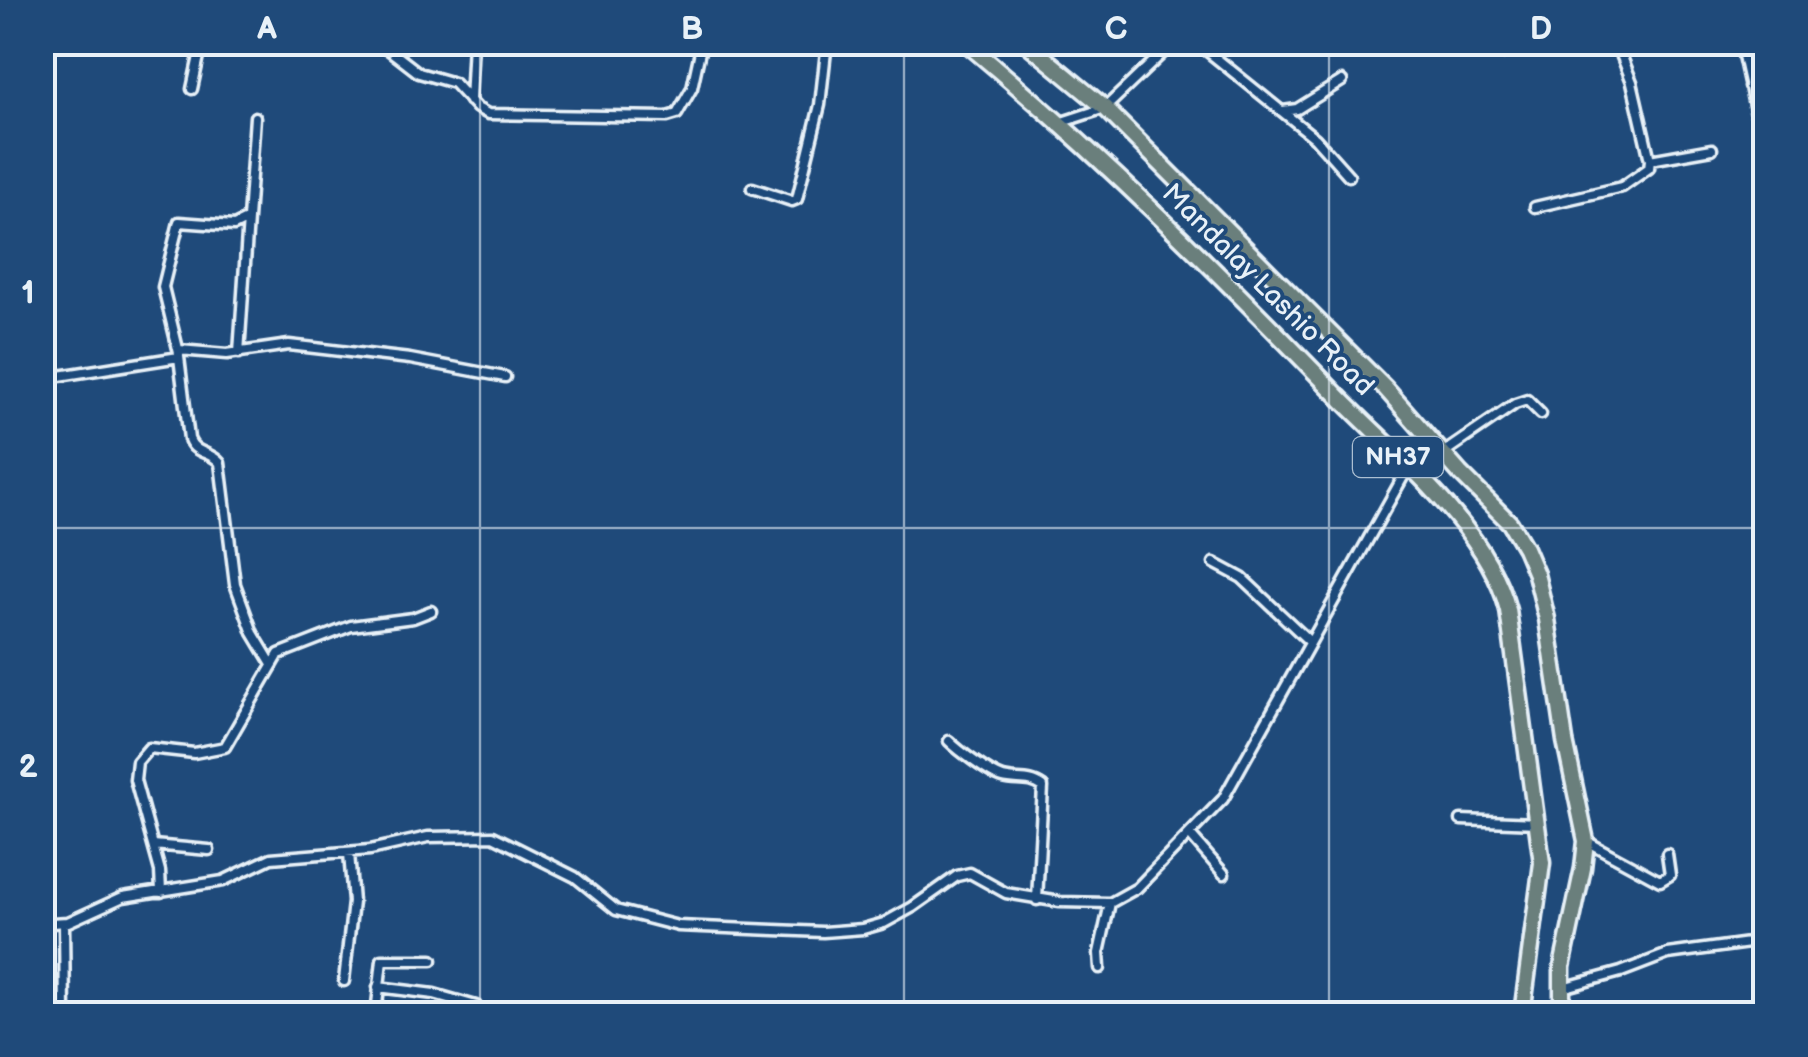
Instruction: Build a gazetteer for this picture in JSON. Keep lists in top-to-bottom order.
{
  "streets": {
    "highway": ["Mandalay Lashio Road", "NH37"]
  },
  "grid": {
    "columns": [
      "A",
      "B",
      "C",
      "D"
    ],
    "rows": ["1", "2"]
  }
}
